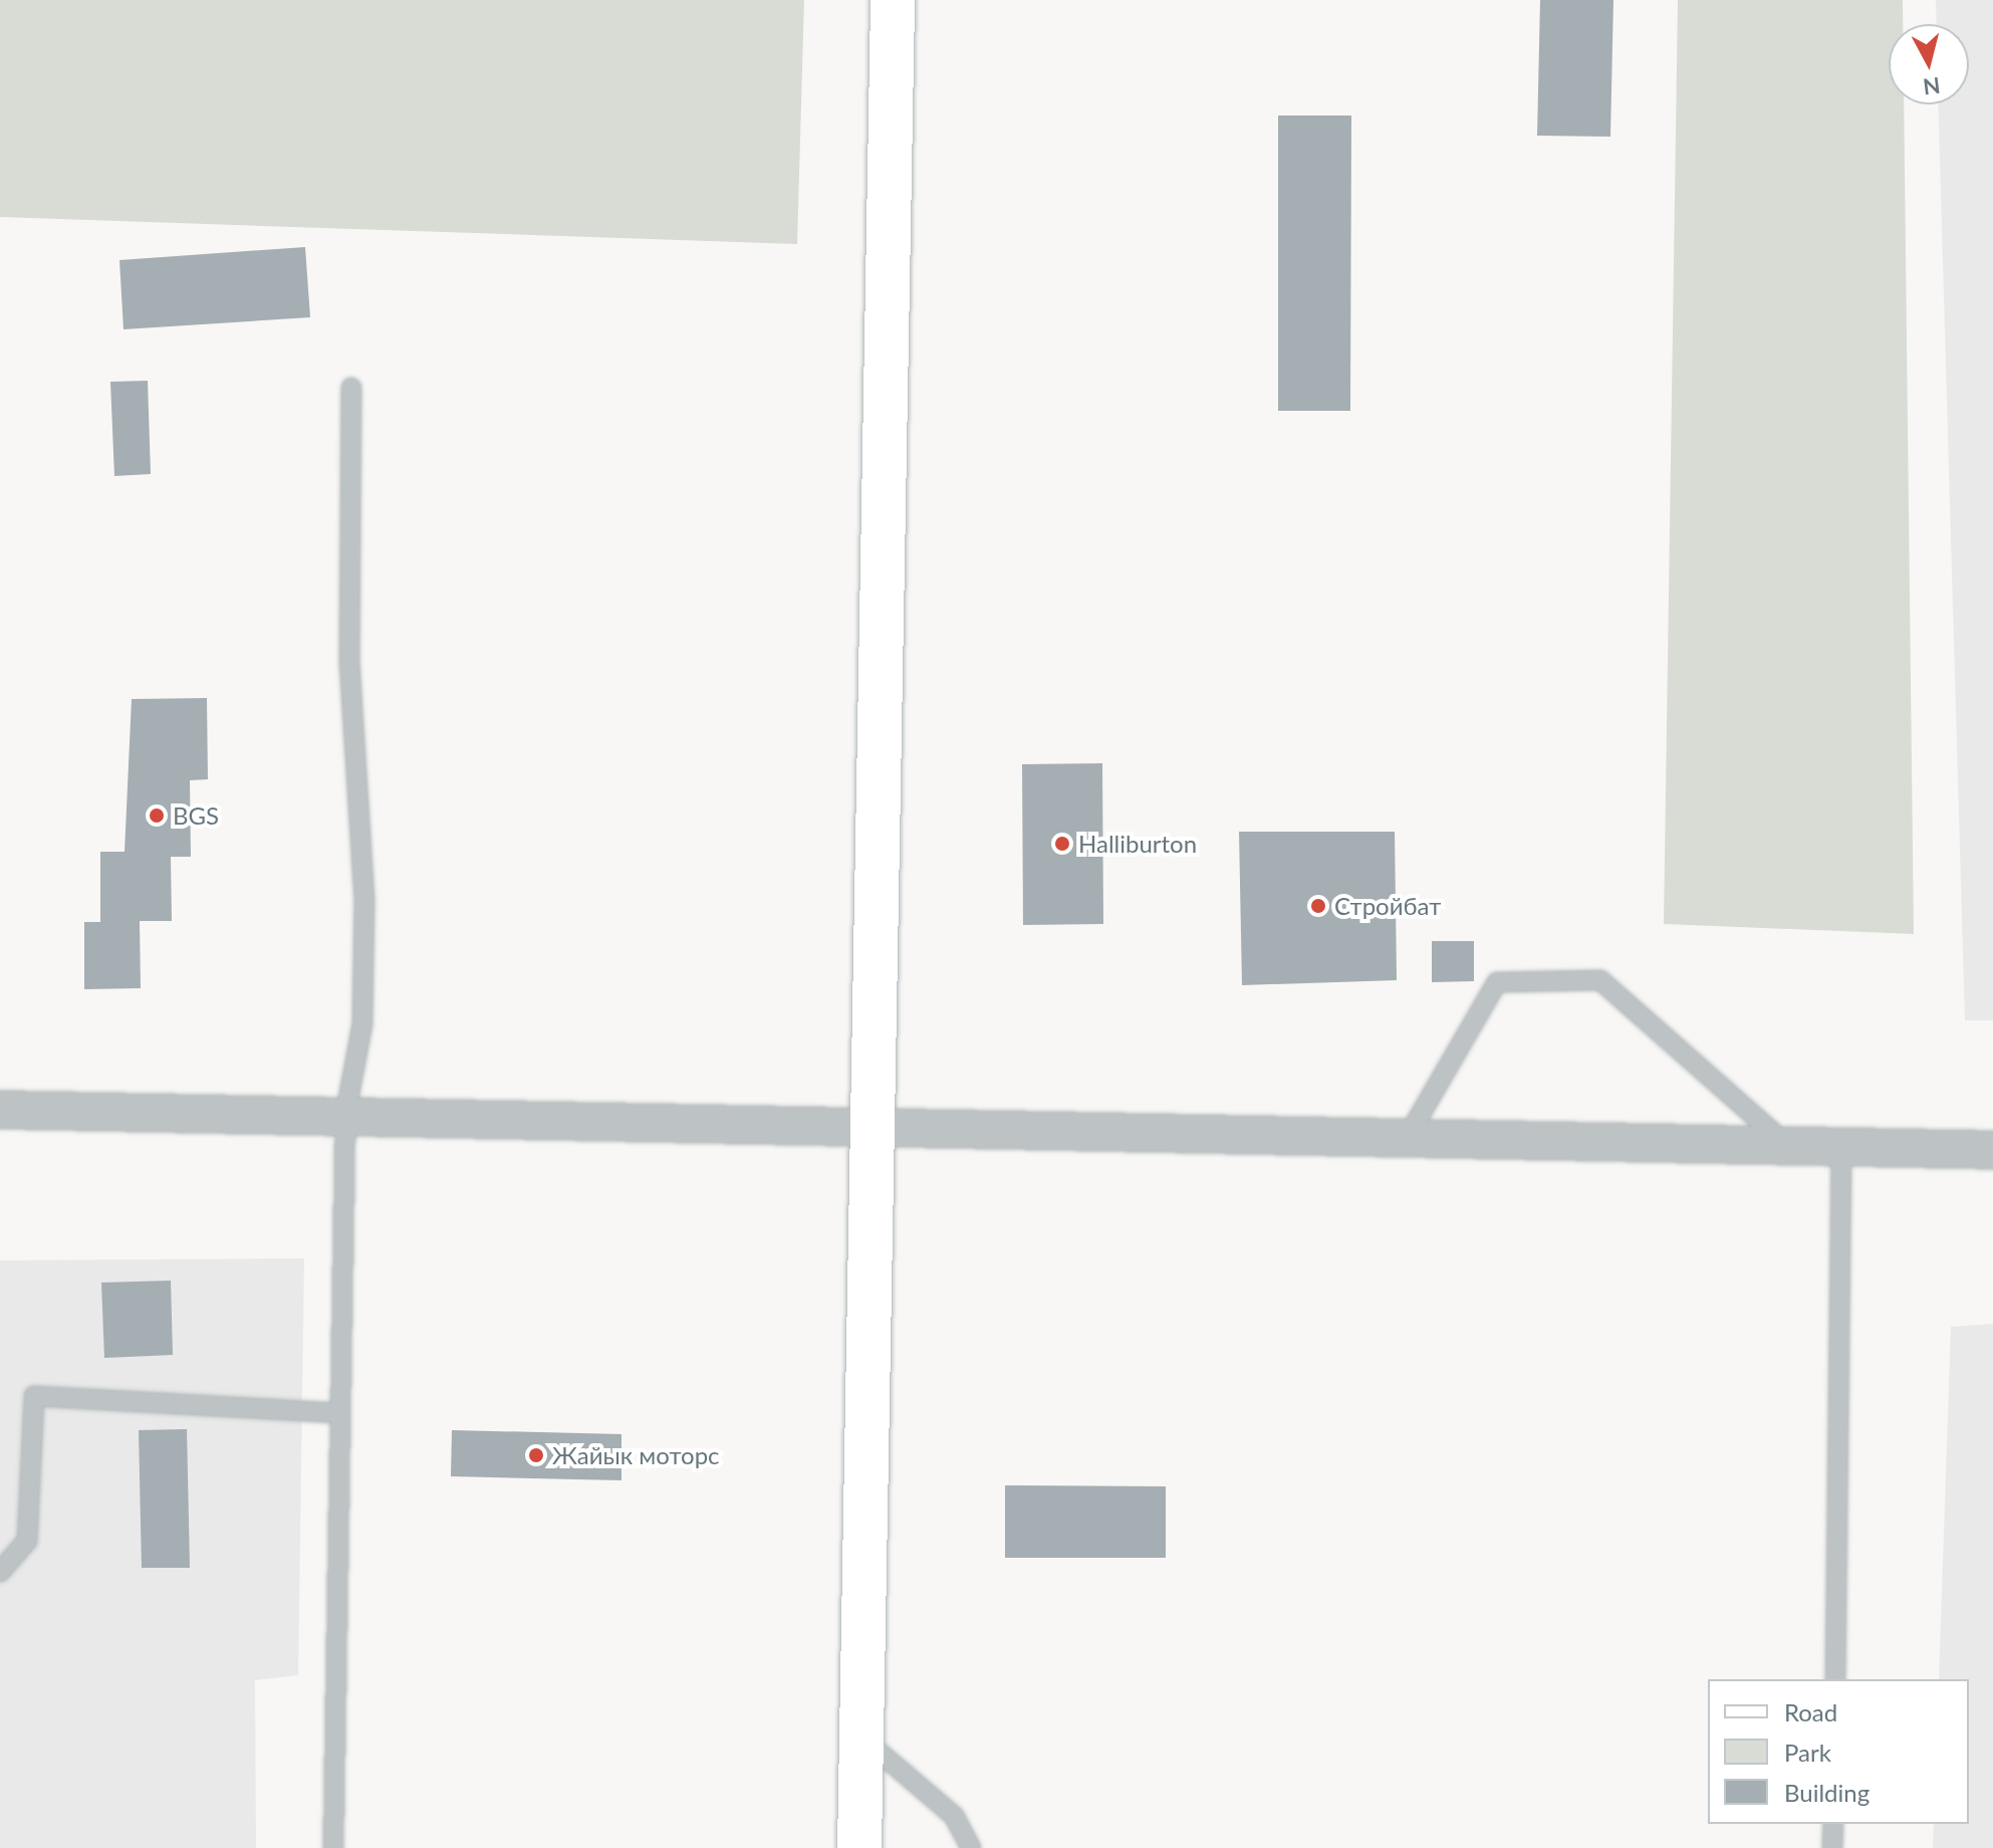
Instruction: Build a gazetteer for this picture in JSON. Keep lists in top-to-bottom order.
{
  "places": [
    "BGS",
    "Halliburton",
    "Стройбат",
    "Жайык моторс"
  ],
  "legend": ["Road", "Park", "Building"],
  "north": "bottom"
}
